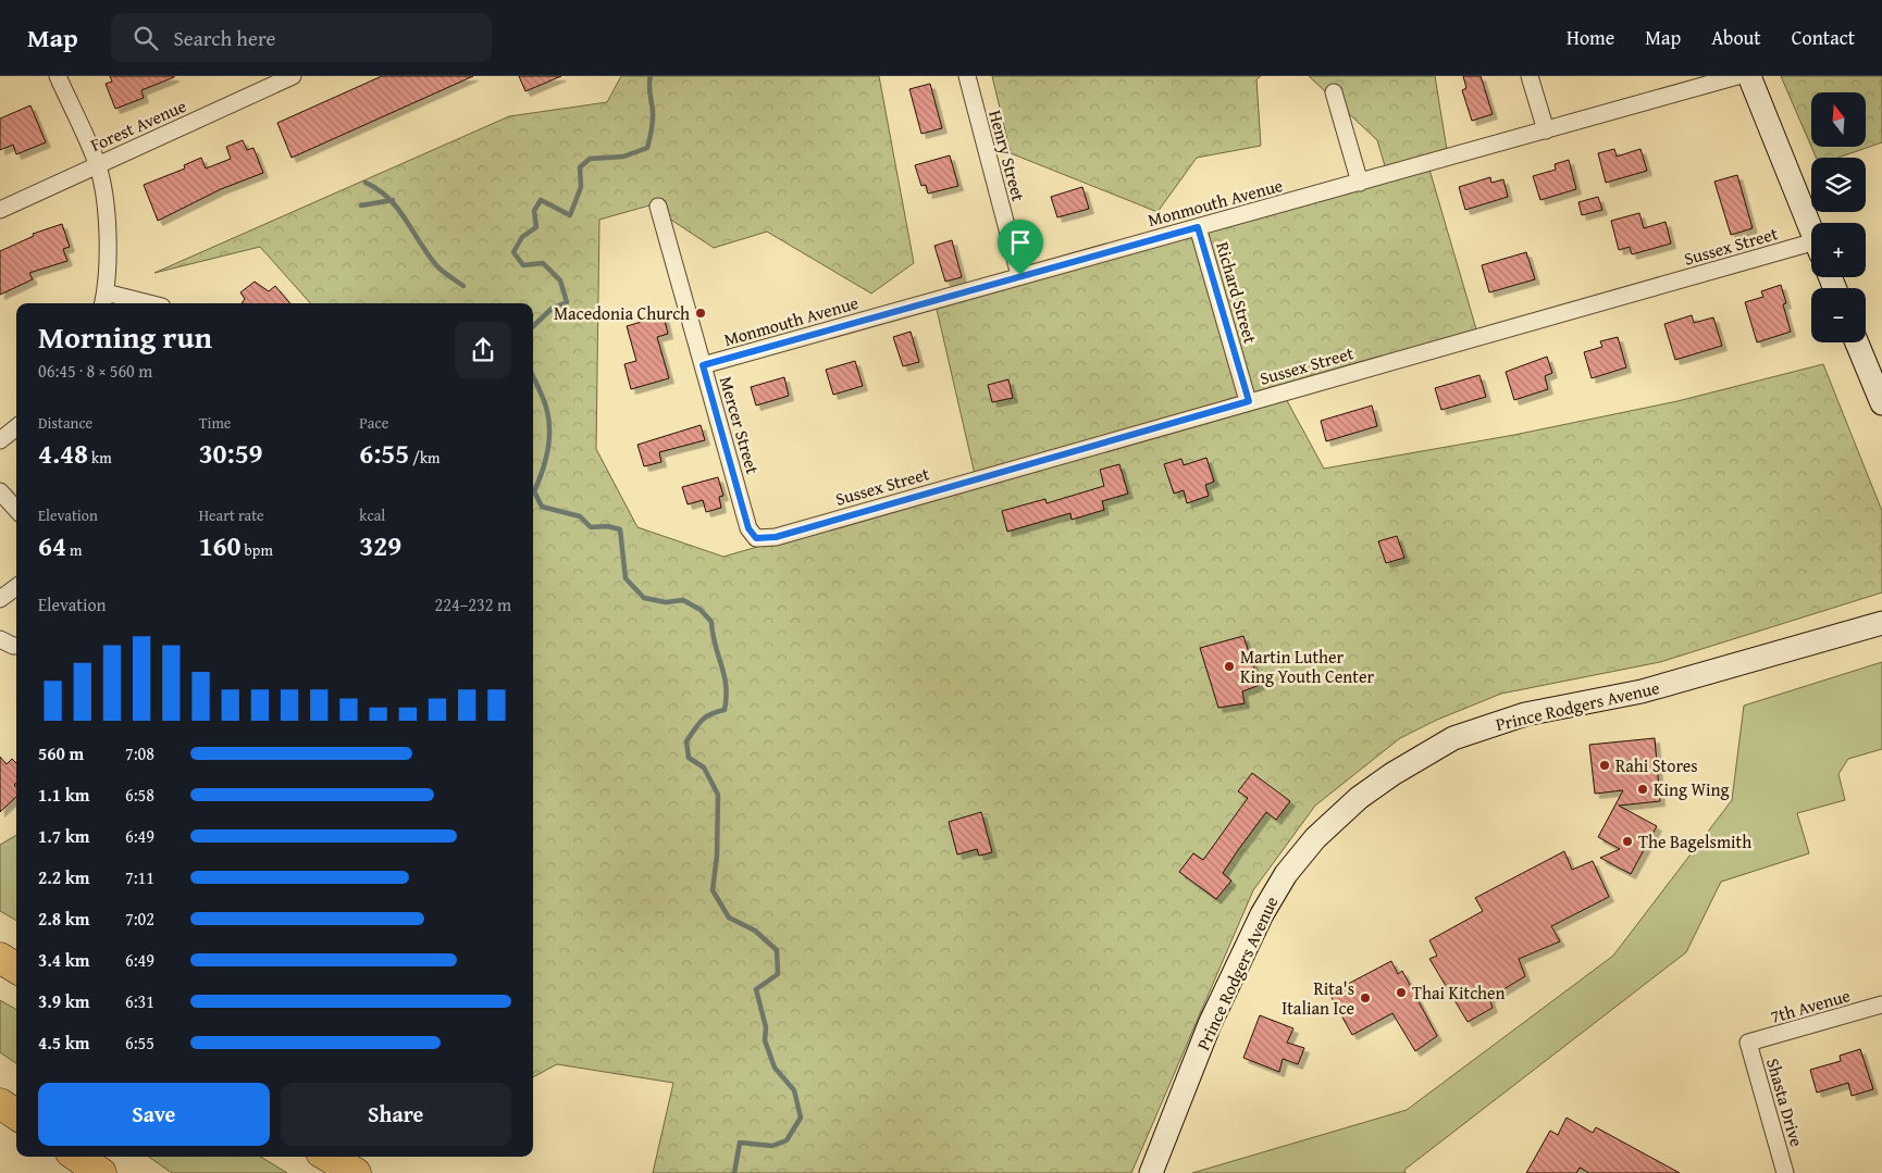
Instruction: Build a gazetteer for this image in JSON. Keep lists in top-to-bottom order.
{
  "streets": {
    "street": [
      "Forest Avenue",
      "Henry Street",
      "Monmouth Avenue",
      "Sussex Street",
      "Richard Street",
      "Mercer Street",
      "Prince Rodgers Avenue",
      "7th Avenue",
      "Shasta Drive"
    ]
  },
  "crossings": [
    ["Henry Street", "Monmouth Avenue"],
    ["Monmouth Avenue", "Richard Street"],
    ["Monmouth Avenue", "Mercer Street"],
    ["Sussex Street", "Richard Street"],
    ["Sussex Street", "Mercer Street"],
    ["7th Avenue", "Shasta Drive"]
  ],
  "places": [
    "Macedonia Church",
    "Martin Luther King Youth Center",
    "Rahi Stores",
    "King Wing",
    "The Bagelsmith",
    "Thai Kitchen",
    "Rita's Italian Ice"
  ],
  "north": "top",
  "page": {
    "header": "Map",
    "search": "Search here",
    "nav": [
      "Home",
      "Map",
      "About",
      "Contact"
    ],
    "map_buttons": ["+", "−"],
    "heading": ["Morning run", "06:45 · 8 × 560 m"],
    "stats": [
      ["Distance", "4.48 km"],
      ["Time", "30:59"],
      ["Pace", "6:55 /km"],
      ["Elevation", "64 m"],
      ["Heart rate", "160 bpm"],
      ["kcal", "329"]
    ],
    "chart": ["Elevation", "224–232 m"],
    "list": [
      {
        "name": "560 m",
        "note": "7:08"
      },
      {
        "name": "1.1 km",
        "note": "6:58"
      },
      {
        "name": "1.7 km",
        "note": "6:49"
      },
      {
        "name": "2.2 km",
        "note": "7:11"
      },
      {
        "name": "2.8 km",
        "note": "7:02"
      },
      {
        "name": "3.4 km",
        "note": "6:49"
      },
      {
        "name": "3.9 km",
        "note": "6:31"
      },
      {
        "name": "4.5 km",
        "note": "6:55"
      }
    ],
    "buttons": ["Save", "Share"]
  }
}
